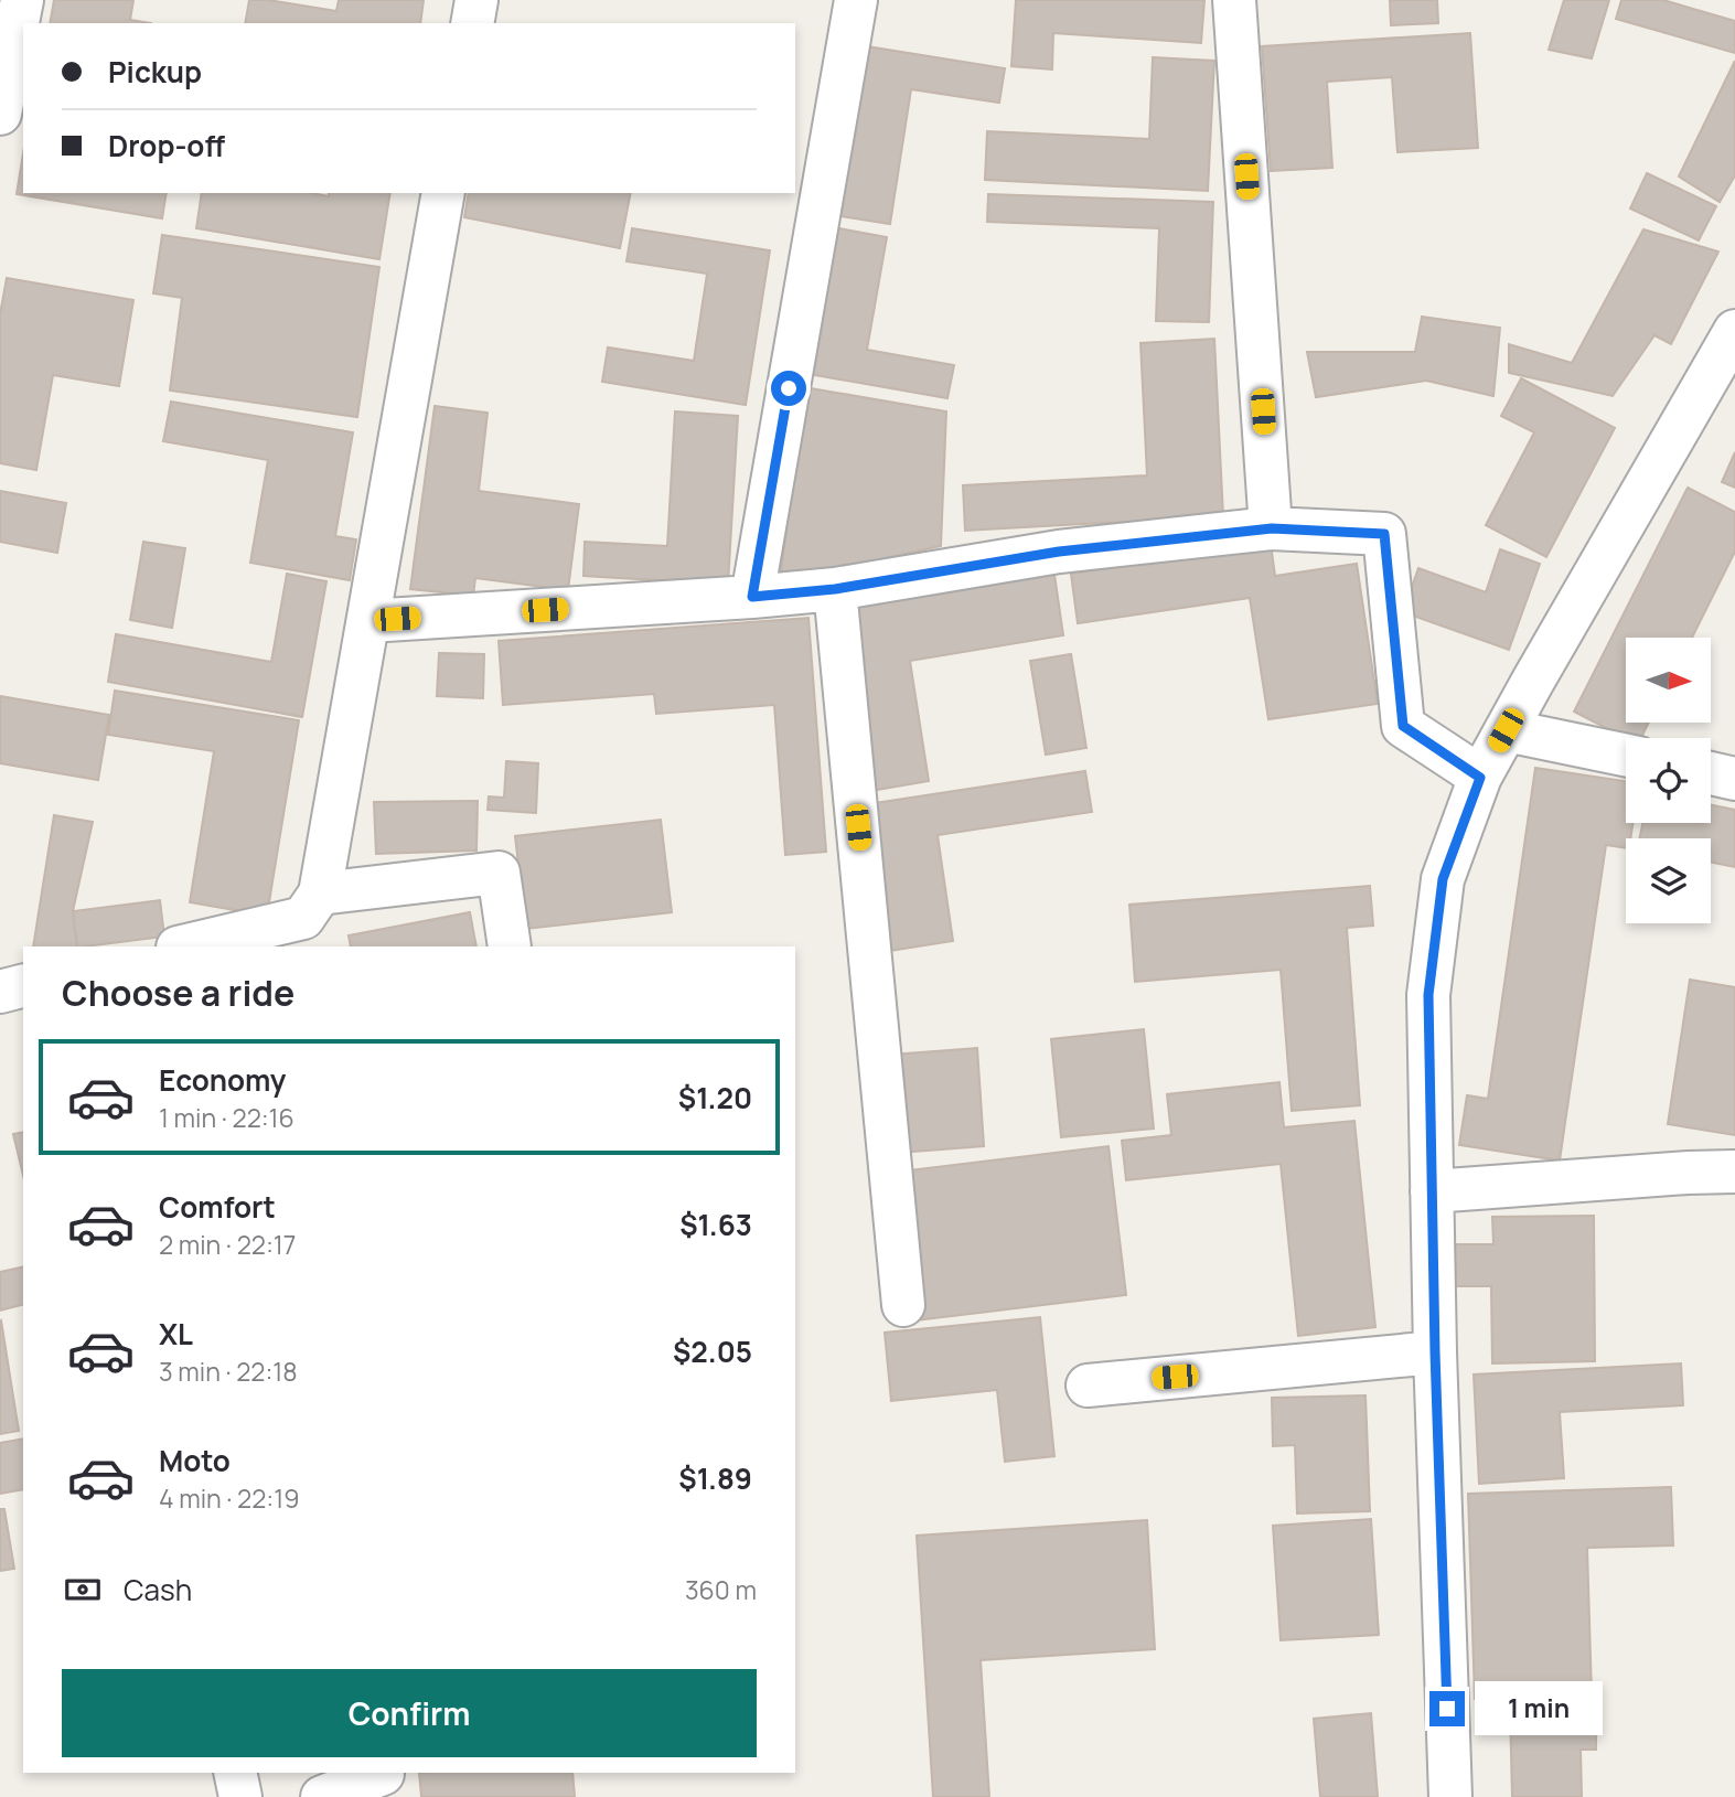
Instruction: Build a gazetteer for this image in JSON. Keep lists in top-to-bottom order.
{
  "north": "right",
  "page": {
    "banner": ["Pickup", "Drop-off"],
    "heading": "Choose a ride",
    "list": [
      {
        "name": "Economy",
        "note": "1 min · 22:16",
        "value": "$1.20"
      },
      {
        "name": "Comfort",
        "note": "2 min · 22:17",
        "value": "$1.63"
      },
      {
        "name": "XL",
        "note": "3 min · 22:18",
        "value": "$2.05"
      },
      {
        "name": "Moto",
        "note": "4 min · 22:19",
        "value": "$1.89"
      }
    ],
    "pay": ["Cash", "360 m"],
    "buttons": "Confirm",
    "bubble": "1 min"
  }
}
